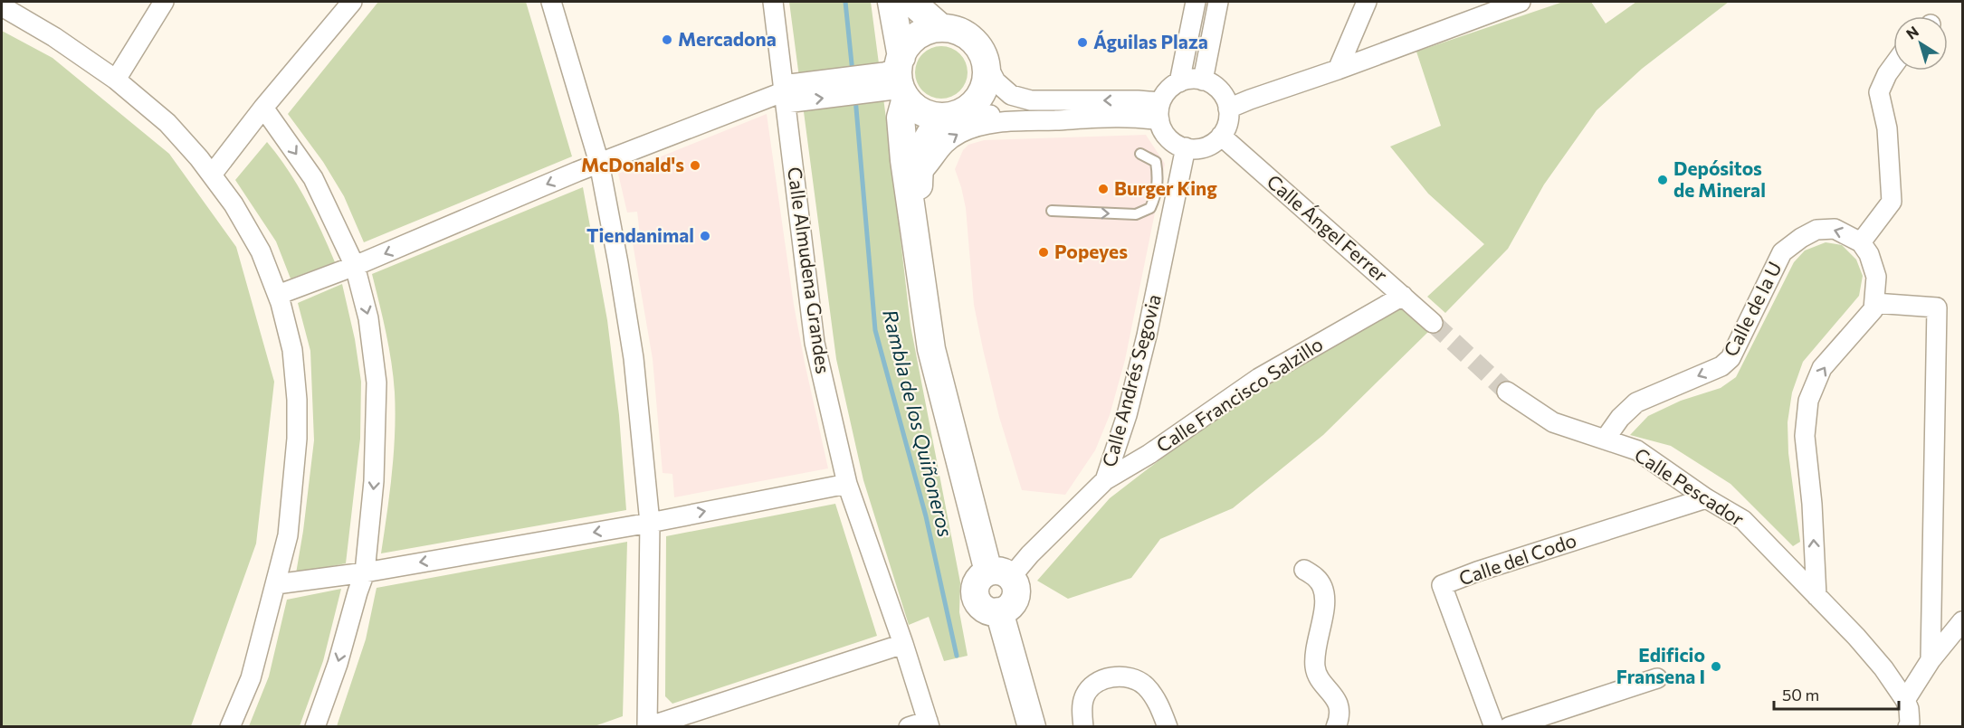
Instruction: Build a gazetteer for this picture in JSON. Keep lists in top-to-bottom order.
{
  "streets": {
    "street": [
      "Calle Ángel Ferrer",
      "Calle Almudena Grandes",
      "Calle de la U",
      "Calle Andrés Segovia",
      "Calle Francisco Salzillo",
      "Calle Pescador",
      "Calle del Codo"
    ]
  },
  "crossings": [
    ["Calle Ángel Ferrer", "Calle Andrés Segovia"],
    ["Calle Ángel Ferrer", "Calle Francisco Salzillo"],
    ["Calle de la U", "Calle Pescador"],
    ["Calle Andrés Segovia", "Calle Francisco Salzillo"],
    ["Calle Pescador", "Calle del Codo"]
  ],
  "one_way": ["Calle de la U"],
  "water": ["Rambla de los Quiñoneros"],
  "places": [
    "Mercadona",
    "Águilas Plaza",
    "McDonald's",
    "Depósitos de Mineral",
    "Burger King",
    "Tiendanimal",
    "Popeyes",
    "Edificio Fransena I"
  ],
  "scale_bar": "50 m",
  "north": "top left"
}
